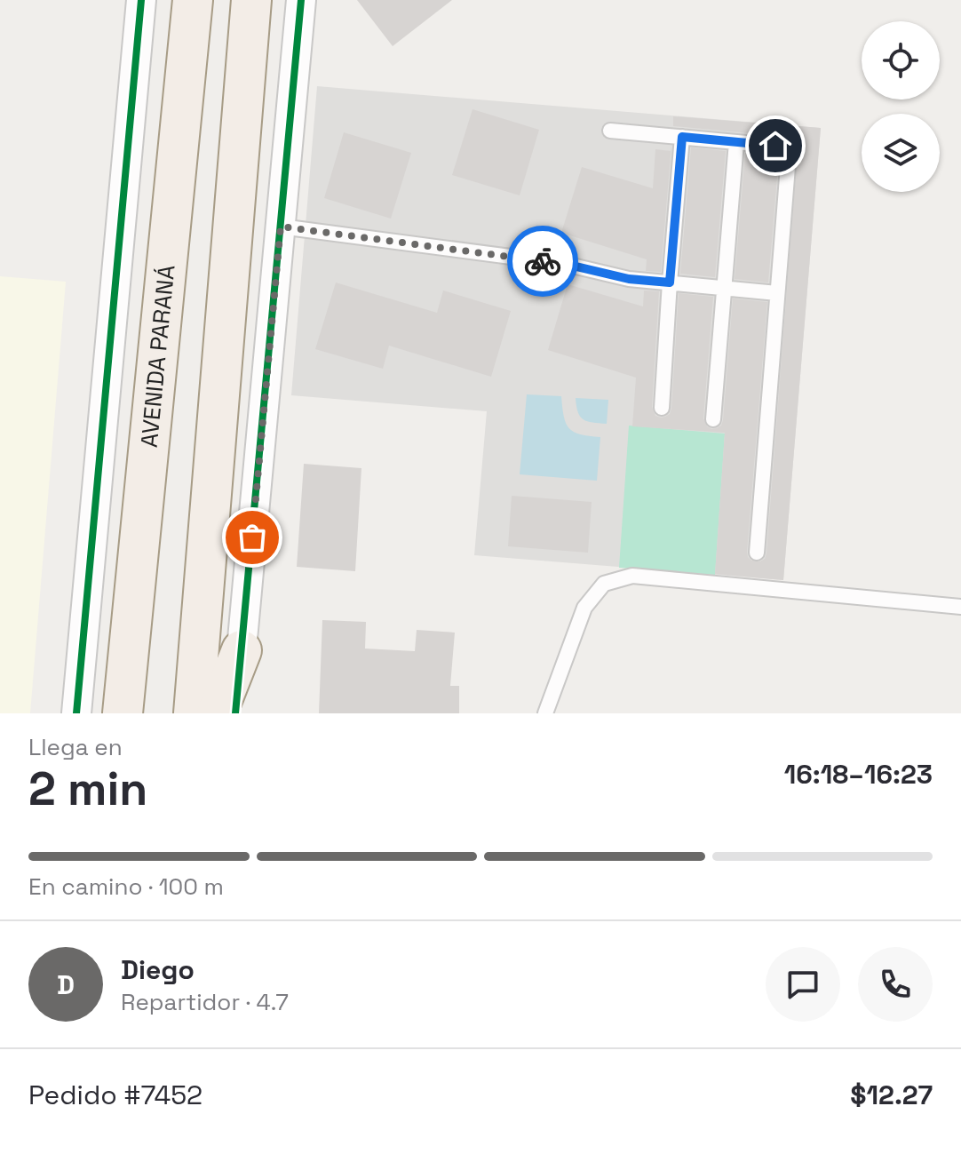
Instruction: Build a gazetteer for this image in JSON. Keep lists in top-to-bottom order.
{
  "streets": {
    "main road": ["AVENIDA PARANÁ"]
  },
  "page": {
    "heading": ["2 min", "Llega en", "16:18–16:23"],
    "panel": [
      "Diego",
      "Repartidor · 4.7",
      "Pedido #7452",
      "$12.27"
    ],
    "bar": "En camino · 100 m",
    "round": "D"
  }
}
